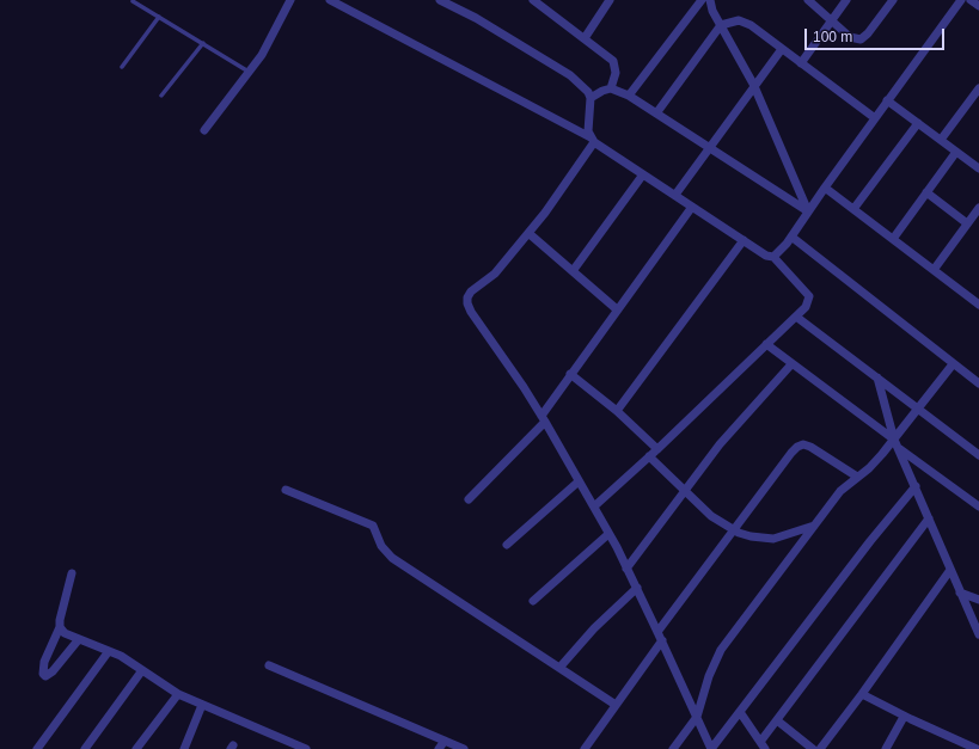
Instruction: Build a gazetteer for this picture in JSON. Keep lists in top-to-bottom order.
{
  "scale_bar": "100 m"
}
